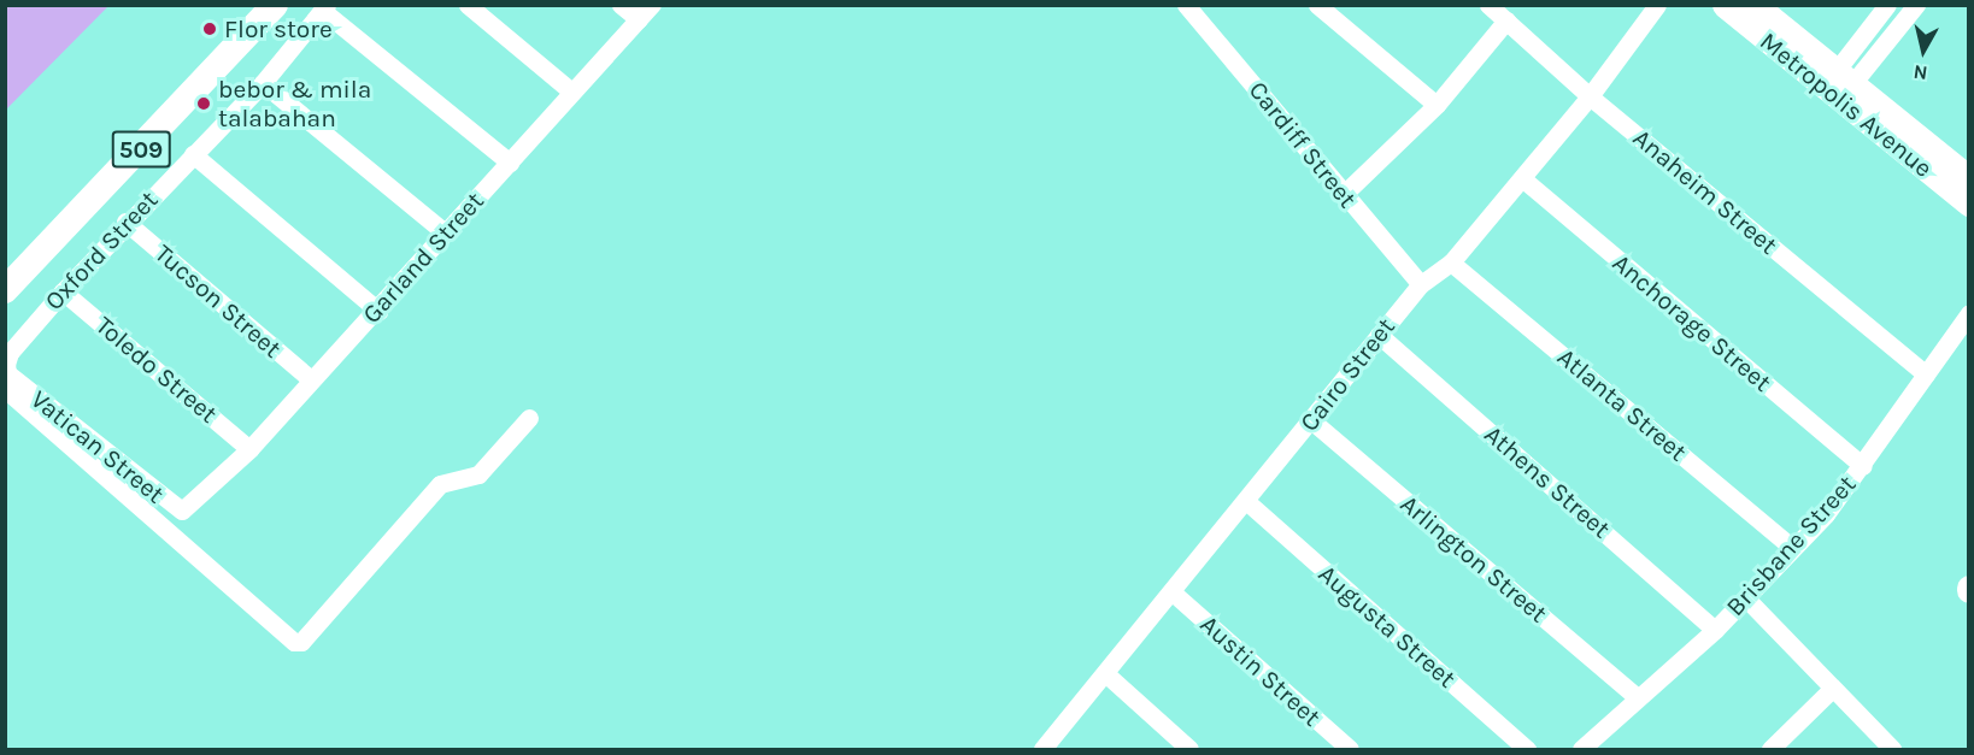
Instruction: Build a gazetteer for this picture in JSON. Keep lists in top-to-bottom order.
{
  "streets": {
    "main road": ["Metropolis Avenue", "509"],
    "street": [
      "Cardiff Street",
      "Anaheim Street",
      "Oxford Street",
      "Garland Street",
      "Tucson Street",
      "Anchorage Street",
      "Toledo Street",
      "Cairo Street",
      "Atlanta Street",
      "Vatican Street",
      "Athens Street",
      "Brisbane Street",
      "Arlington Street",
      "Augusta Street",
      "Austin Street"
    ]
  },
  "crossings": [
    ["Cardiff Street", "Cairo Street"],
    ["Anaheim Street", "Cairo Street"],
    ["Anaheim Street", "Brisbane Street"],
    ["Oxford Street", "Tucson Street"],
    ["Oxford Street", "Toledo Street"],
    ["Oxford Street", "Vatican Street"],
    ["Garland Street", "Tucson Street"],
    ["Garland Street", "Toledo Street"],
    ["Garland Street", "Vatican Street"],
    ["Anchorage Street", "Cairo Street"],
    ["Anchorage Street", "Brisbane Street"],
    ["Cairo Street", "Atlanta Street"],
    ["Cairo Street", "Athens Street"],
    ["Cairo Street", "Arlington Street"],
    ["Cairo Street", "Augusta Street"],
    ["Cairo Street", "Austin Street"],
    ["Atlanta Street", "Brisbane Street"],
    ["Athens Street", "Brisbane Street"],
    ["Brisbane Street", "Arlington Street"]
  ],
  "places": ["Flor store", "bebor & mila talabahan"],
  "north": "bottom"
}
